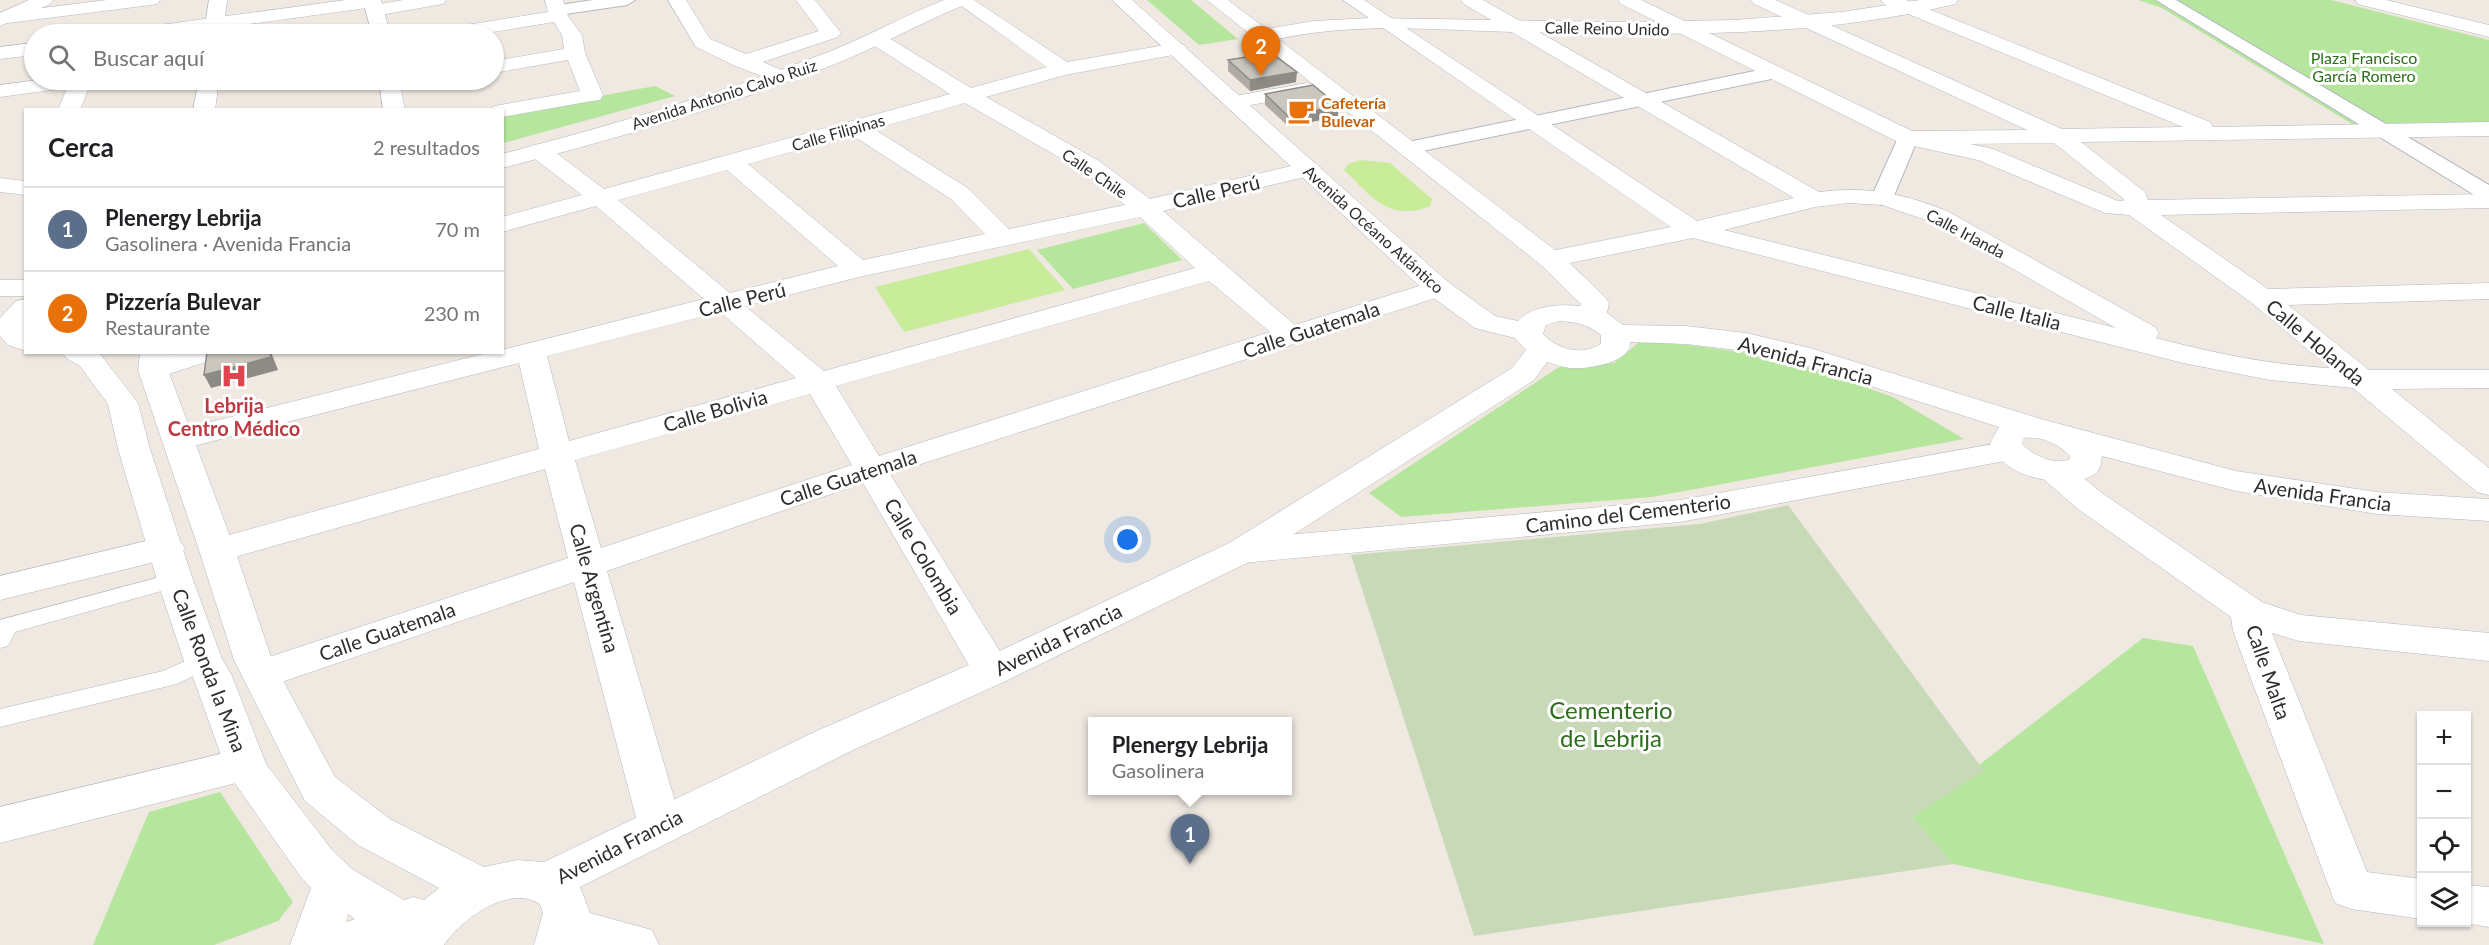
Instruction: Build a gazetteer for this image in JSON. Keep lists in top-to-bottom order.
{
  "streets": {
    "street": [
      "Calle Reino Unido",
      "Avenida Antonio Calvo Ruiz",
      "Calle Filipinas",
      "Calle Chile",
      "Calle Perú",
      "Avenida Océano Atlántico",
      "Calle Irlanda",
      "Calle Italia",
      "Calle Guatemala",
      "Calle Holanda",
      "Avenida Francia",
      "Calle Bolivia",
      "Camino del Cementerio",
      "Calle Colombia",
      "Calle Argentina",
      "Calle Ronda la Mina",
      "Calle Malta"
    ]
  },
  "crossings": [
    ["Avenida Antonio Calvo Ruiz", "Calle Chile"],
    ["Avenida Antonio Calvo Ruiz", "Calle Colombia"],
    ["Calle Filipinas", "Calle Chile"],
    ["Calle Filipinas", "Avenida Océano Atlántico"],
    ["Calle Filipinas", "Calle Colombia"],
    ["Calle Chile", "Calle Perú"],
    ["Calle Chile", "Calle Guatemala"],
    ["Calle Chile", "Calle Bolivia"],
    ["Calle Perú", "Avenida Océano Atlántico"],
    ["Calle Perú", "Calle Colombia"],
    ["Calle Perú", "Calle Argentina"],
    ["Avenida Océano Atlántico", "Calle Guatemala"],
    ["Avenida Océano Atlántico", "Avenida Francia"],
    ["Calle Irlanda", "Calle Italia"],
    ["Calle Italia", "Calle Holanda"],
    ["Calle Guatemala", "Calle Colombia"],
    ["Calle Guatemala", "Calle Argentina"],
    ["Avenida Francia", "Camino del Cementerio"],
    ["Avenida Francia", "Calle Colombia"],
    ["Avenida Francia", "Calle Argentina"],
    ["Avenida Francia", "Calle Malta"],
    ["Calle Bolivia", "Calle Colombia"],
    ["Calle Bolivia", "Calle Argentina"]
  ],
  "parks": ["Plaza Francisco García Romero", "Cementerio de Lebrija"],
  "places": {
    "cafe": ["Cafetería Bulevar"],
    "hospital": ["Lebrija Centro Médico"]
  },
  "page": {
    "search": "Buscar aquí",
    "pins": ["2", "1"],
    "heading": ["Cerca", "2 resultados"],
    "list": [
      {
        "mark": "1",
        "name": "Plenergy Lebrija",
        "note": "Gasolinera · Avenida Francia",
        "value": "70 m"
      },
      {
        "mark": "2",
        "name": "Pizzería Bulevar",
        "note": "Restaurante",
        "value": "230 m"
      }
    ],
    "map_buttons": ["+", "−"],
    "popup": ["Plenergy Lebrija", "Gasolinera"]
  }
}
